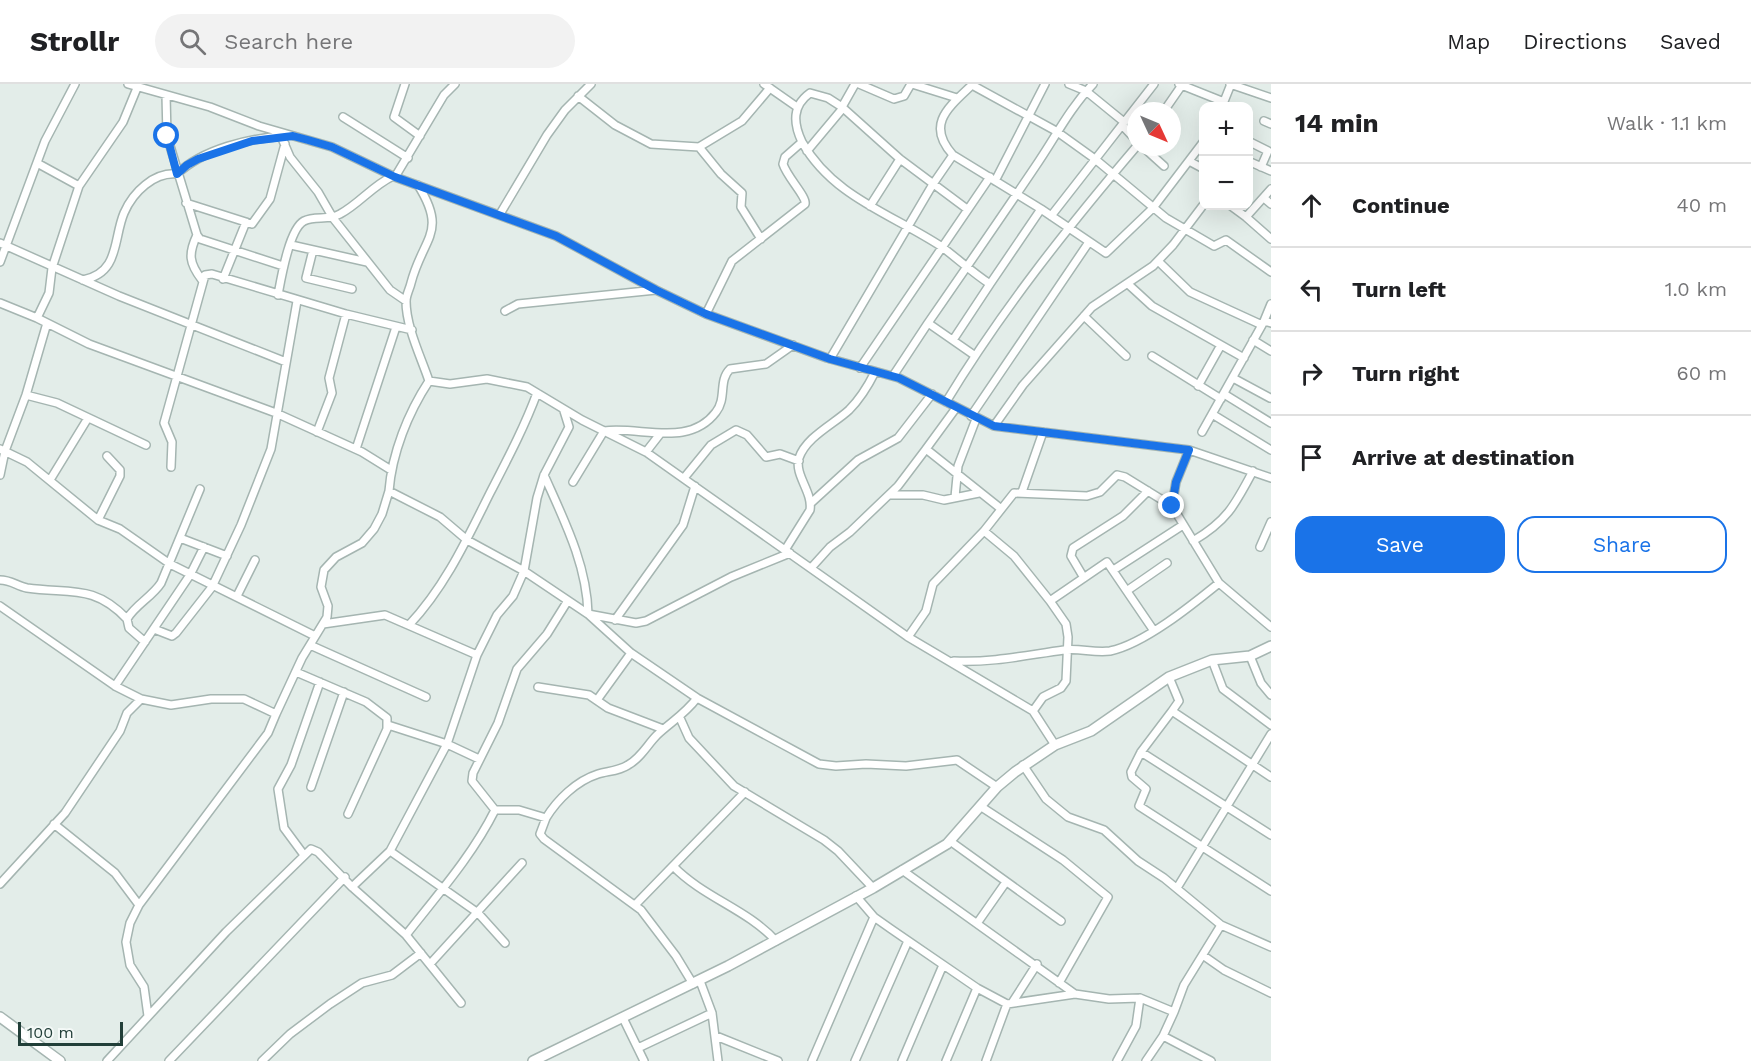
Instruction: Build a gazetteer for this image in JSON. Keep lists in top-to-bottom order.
{
  "scale_bar": "100 m",
  "north": "bottom right",
  "page": {
    "header": "Strollr",
    "search": "Search here",
    "nav": ["Map", "Directions", "Saved"],
    "heading": ["14 min", "Walk · 1.1 km"],
    "map_buttons": ["+", "−"],
    "list": [
      ["Continue", "40 m"],
      ["Turn left", "1.0 km"],
      ["Turn right", "60 m"],
      "Arrive at destination"
    ],
    "buttons": ["Save", "Share"],
    "scale": "100 m"
  }
}
